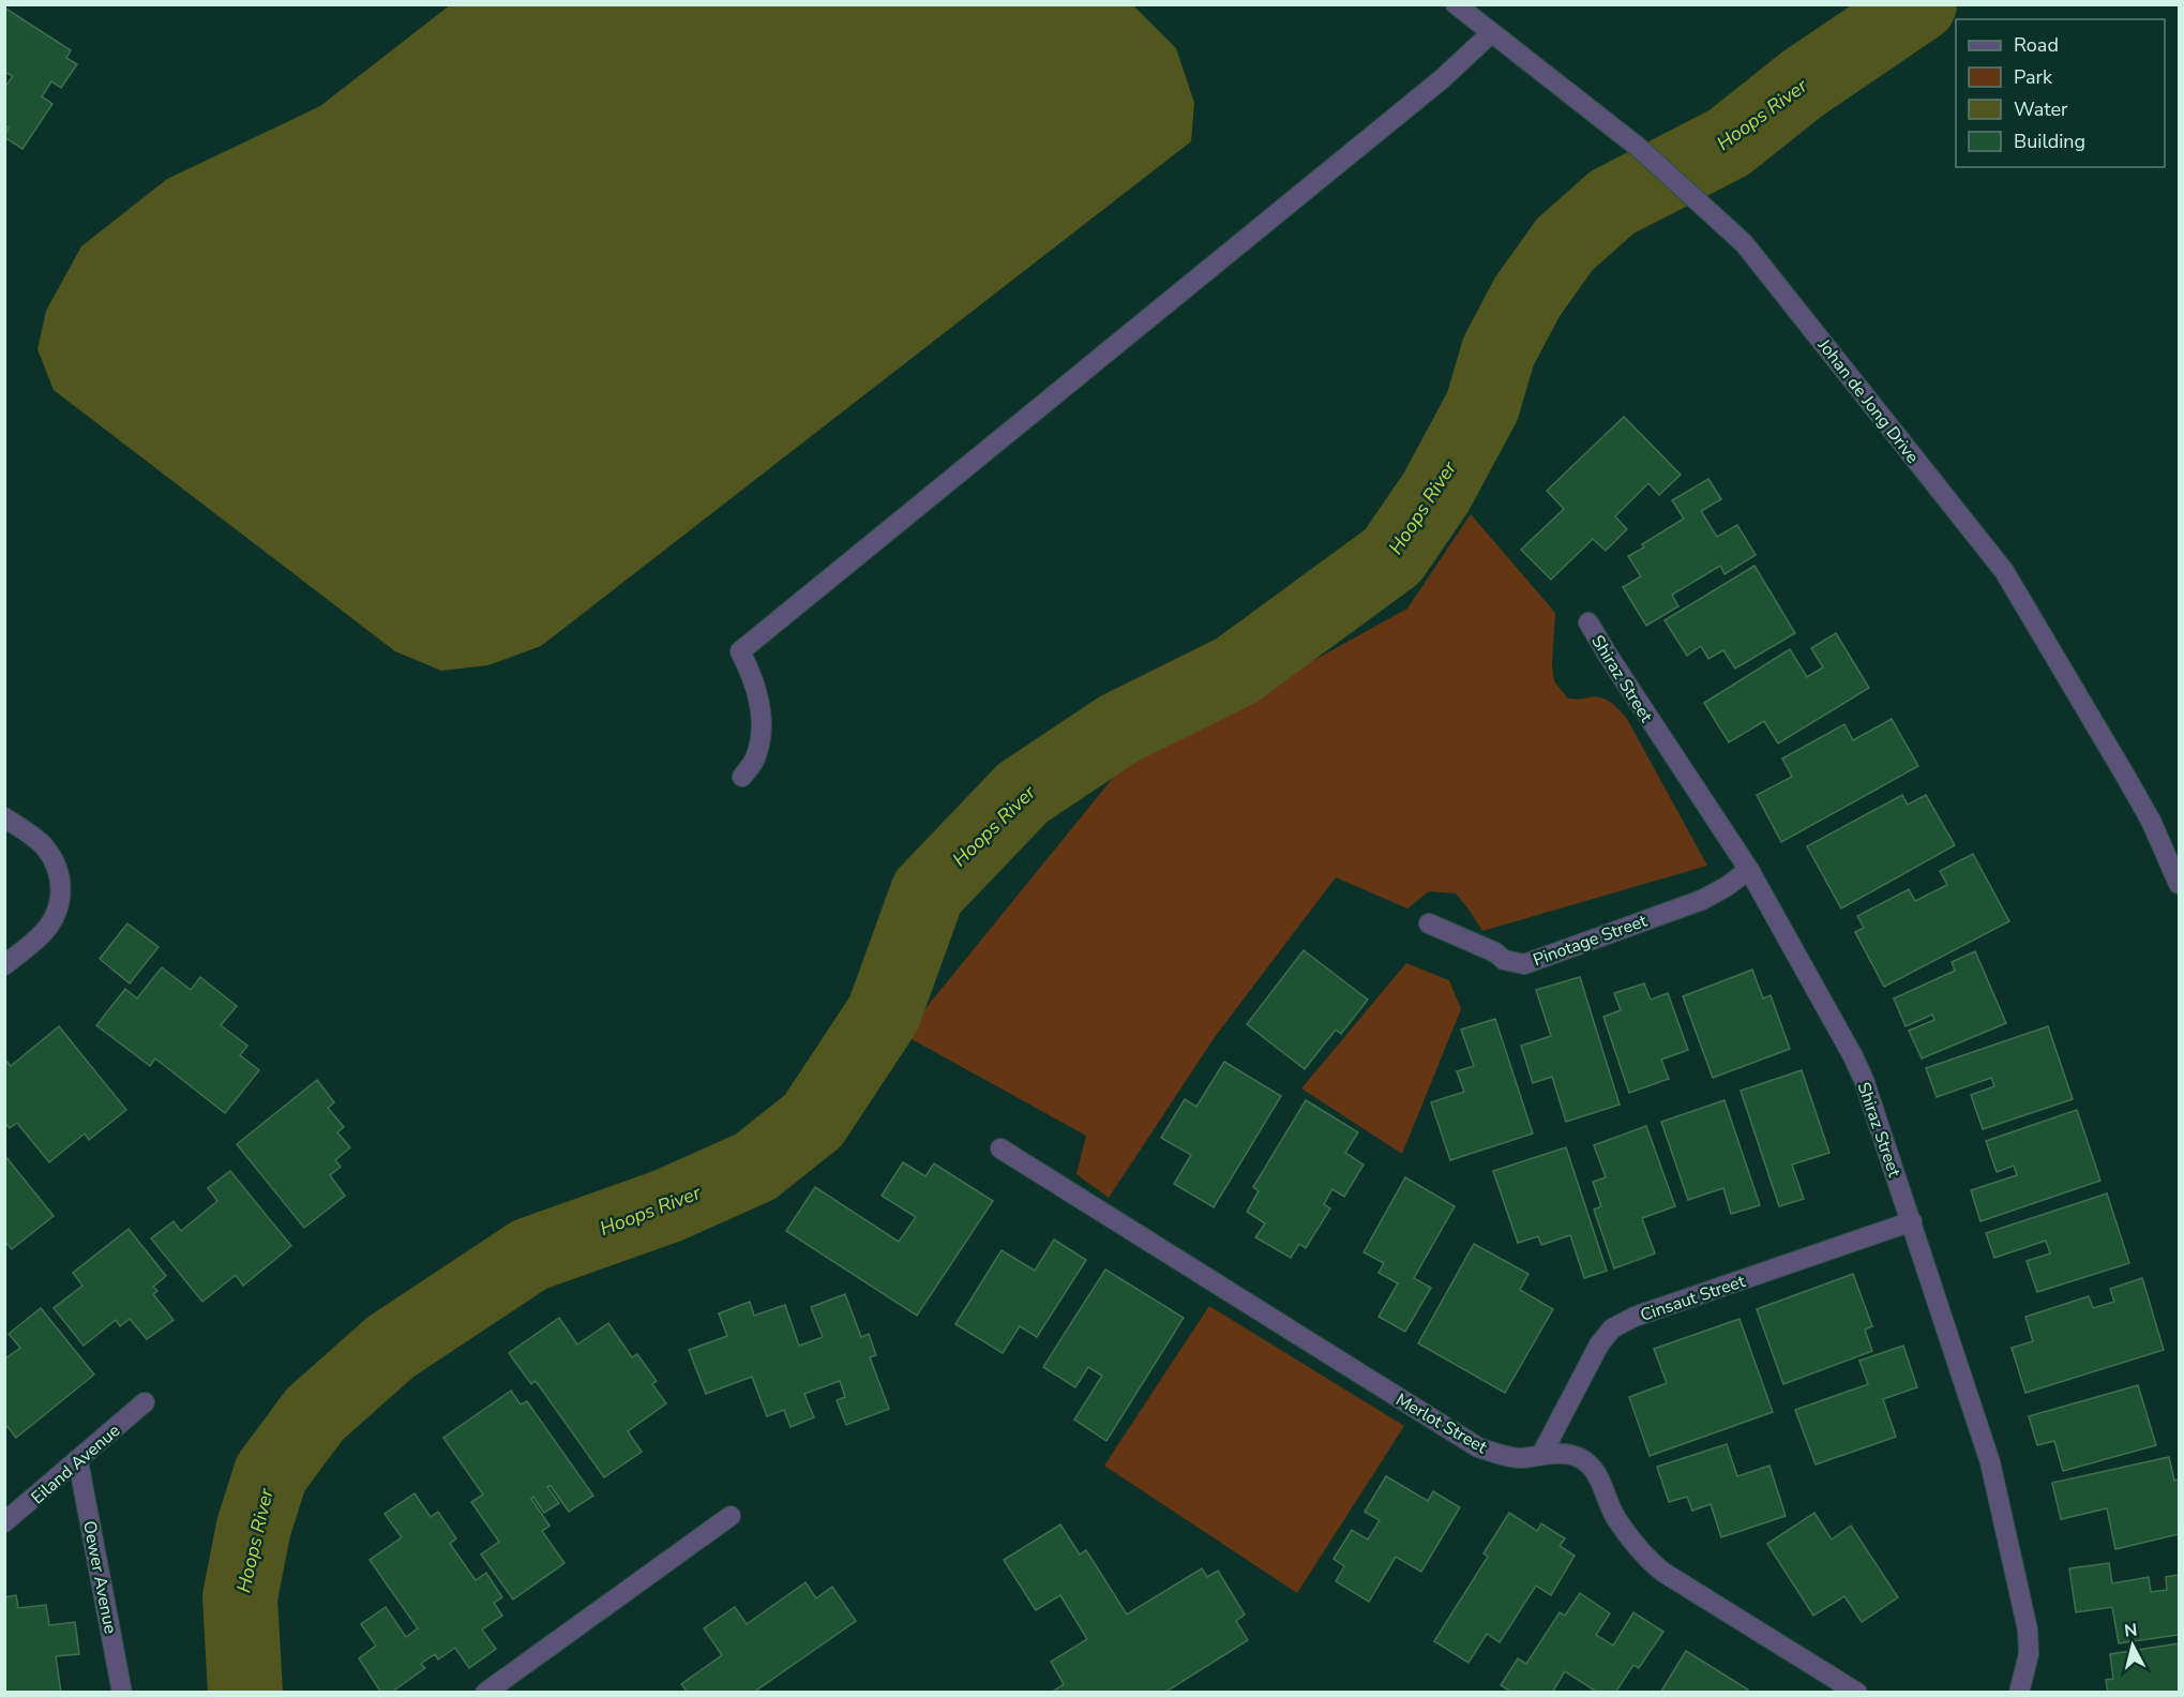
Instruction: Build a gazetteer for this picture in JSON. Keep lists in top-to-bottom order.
{
  "streets": {
    "street": [
      "Johan de Jong Drive",
      "Shiraz Street",
      "Pinotage Street",
      "Cinsaut Street",
      "Merlot Street",
      "Eiland Avenue",
      "Oewer Avenue"
    ]
  },
  "crossings": [
    ["Shiraz Street", "Pinotage Street"],
    ["Shiraz Street", "Cinsaut Street"],
    ["Cinsaut Street", "Merlot Street"],
    ["Eiland Avenue", "Oewer Avenue"]
  ],
  "water": ["Hoops River"],
  "legend": [
    "Road",
    "Park",
    "Water",
    "Building"
  ],
  "north": "top"
}
